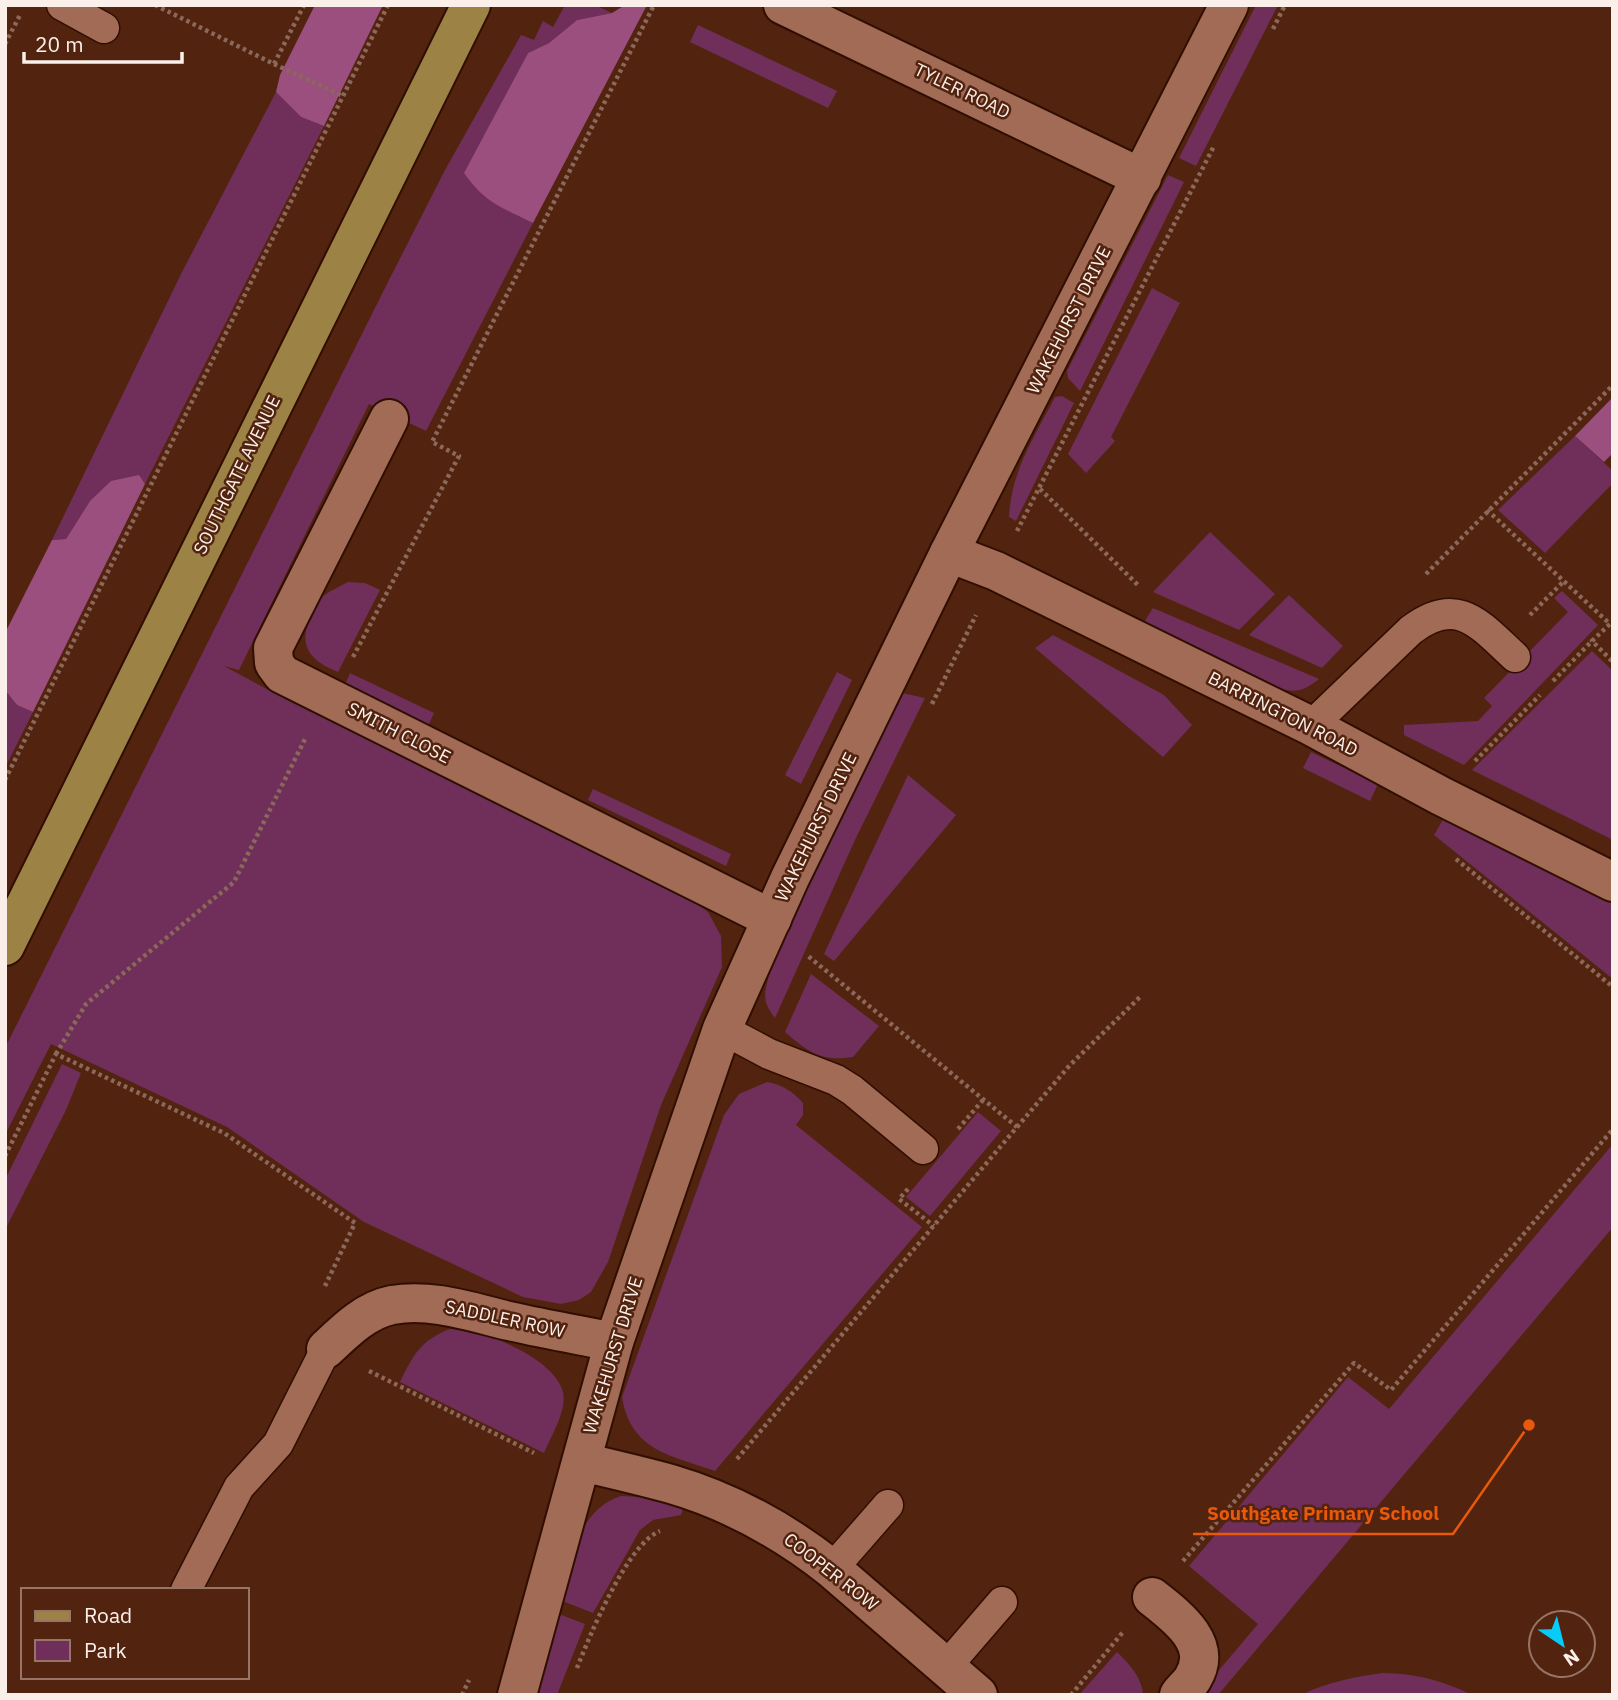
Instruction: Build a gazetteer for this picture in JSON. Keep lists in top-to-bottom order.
{
  "streets": {
    "main road": ["SOUTHGATE AVENUE"],
    "street": [
      "TYLER ROAD",
      "WAKEHURST DRIVE",
      "BARRINGTON ROAD",
      "SMITH CLOSE",
      "SADDLER ROW",
      "COOPER ROW"
    ]
  },
  "crossings": [
    ["TYLER ROAD", "WAKEHURST DRIVE"],
    ["WAKEHURST DRIVE", "BARRINGTON ROAD"],
    ["WAKEHURST DRIVE", "SMITH CLOSE"],
    ["WAKEHURST DRIVE", "SADDLER ROW"],
    ["WAKEHURST DRIVE", "COOPER ROW"]
  ],
  "places": ["Southgate Primary School"],
  "legend": ["Road", "Park"],
  "scale_bar": "20 m",
  "north": "bottom right"
}
